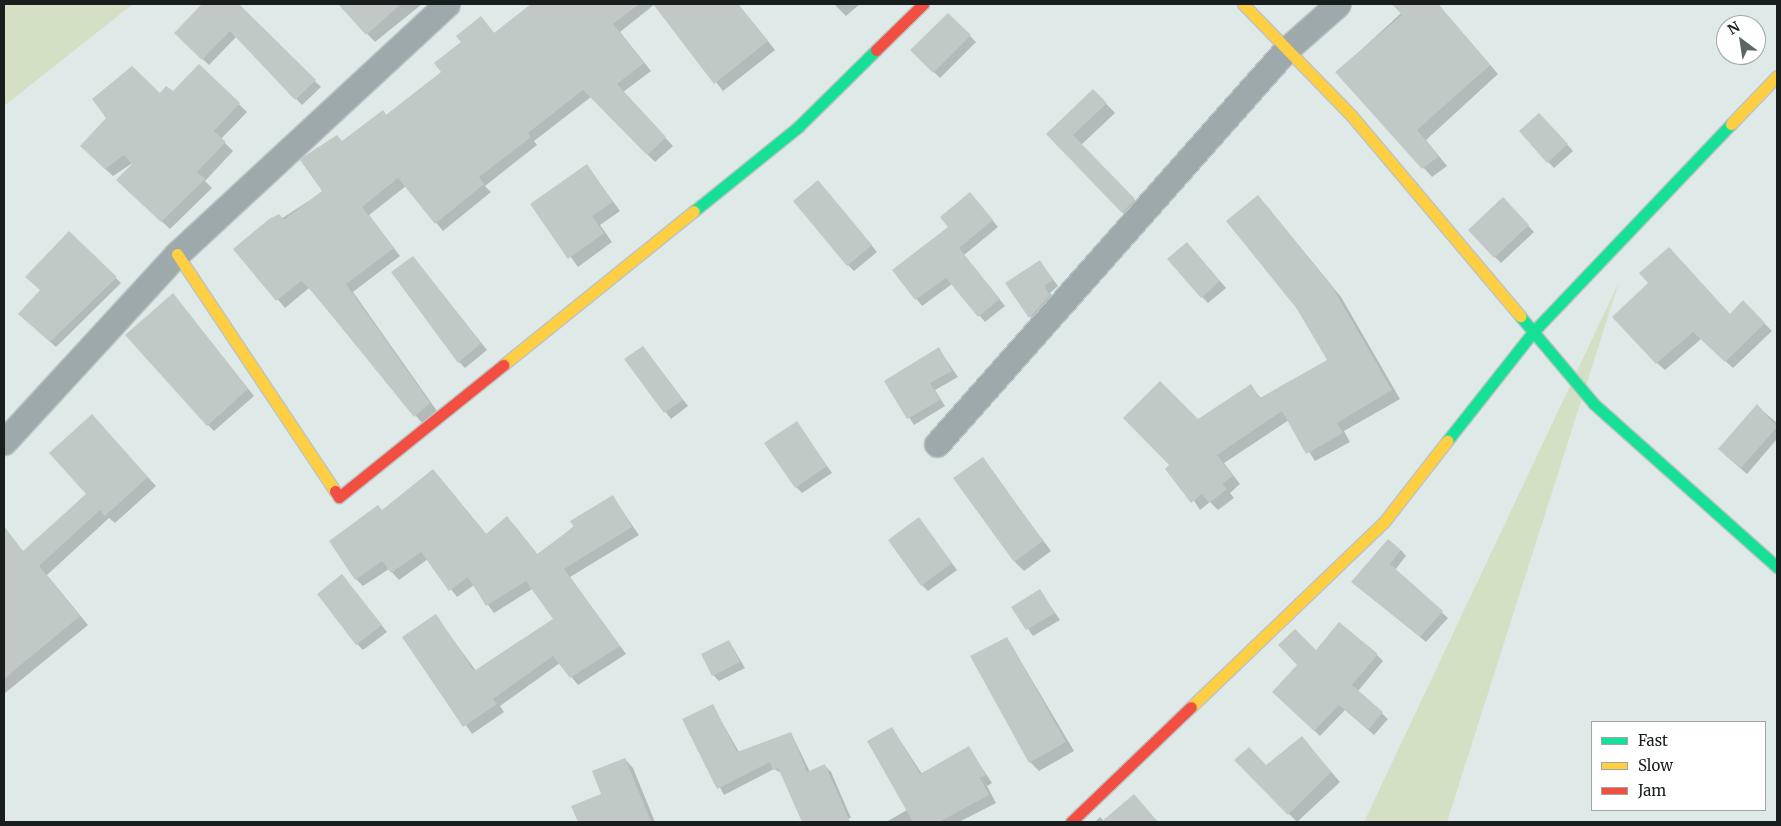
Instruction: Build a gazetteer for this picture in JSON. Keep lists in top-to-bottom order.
{
  "legend": ["Fast", "Slow", "Jam"],
  "north": "top left"
}
